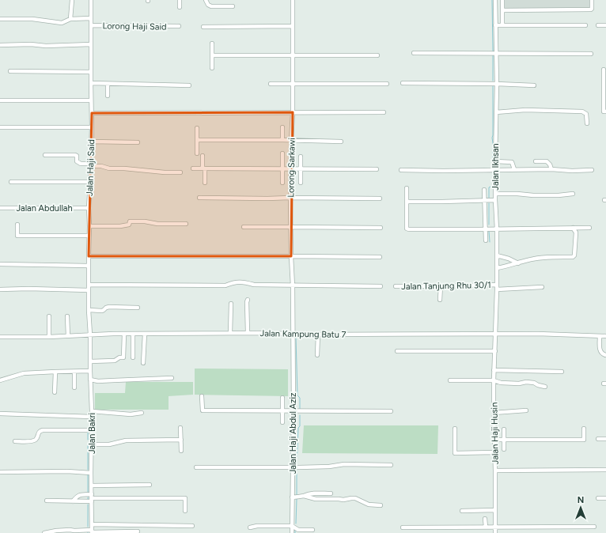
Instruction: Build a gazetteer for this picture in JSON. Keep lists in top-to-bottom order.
{
  "streets": {
    "street": [
      "Lorong Haji Said",
      "Jalan Ikhsan",
      "Jalan Haji Said",
      "Lorong Sarkawi",
      "Jalan Abdullah",
      "Jalan Tanjung Rhu 30/1",
      "Jalan Kampung Batu 7",
      "Jalan Bakri",
      "Jalan Haji Abdul Aziz",
      "Jalan Haji Husin"
    ]
  },
  "crossings": [
    ["Lorong Haji Said", "Jalan Haji Said"],
    ["Jalan Ikhsan", "Jalan Tanjung Rhu 30/1"],
    ["Jalan Ikhsan", "Jalan Kampung Batu 7"],
    ["Jalan Ikhsan", "Jalan Haji Husin"],
    ["Jalan Haji Said", "Jalan Abdullah"],
    ["Jalan Haji Said", "Jalan Kampung Batu 7"],
    ["Jalan Haji Said", "Jalan Bakri"],
    ["Lorong Sarkawi", "Jalan Kampung Batu 7"],
    ["Lorong Sarkawi", "Jalan Haji Abdul Aziz"],
    ["Jalan Kampung Batu 7", "Jalan Bakri"],
    ["Jalan Kampung Batu 7", "Jalan Haji Abdul Aziz"],
    ["Jalan Kampung Batu 7", "Jalan Haji Husin"]
  ],
  "north": "top"
}
